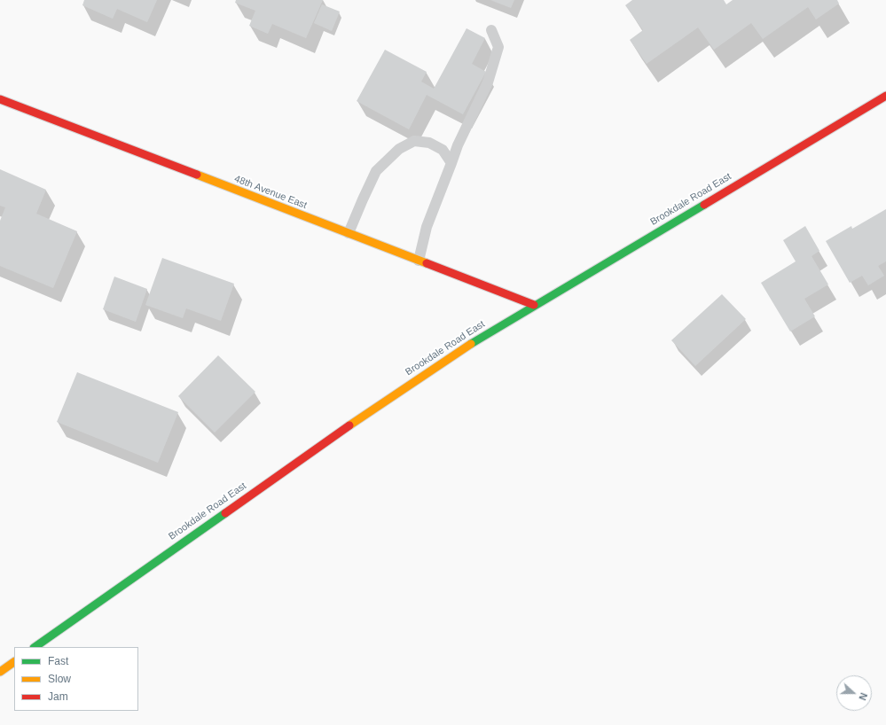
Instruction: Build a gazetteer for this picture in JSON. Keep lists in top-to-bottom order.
{
  "streets": {
    "main road": ["48th Avenue East", "Brookdale Road East"]
  },
  "crossings": [
    ["48th Avenue East", "Brookdale Road East"]
  ],
  "legend": ["Fast", "Slow", "Jam"],
  "north": "right"
}
